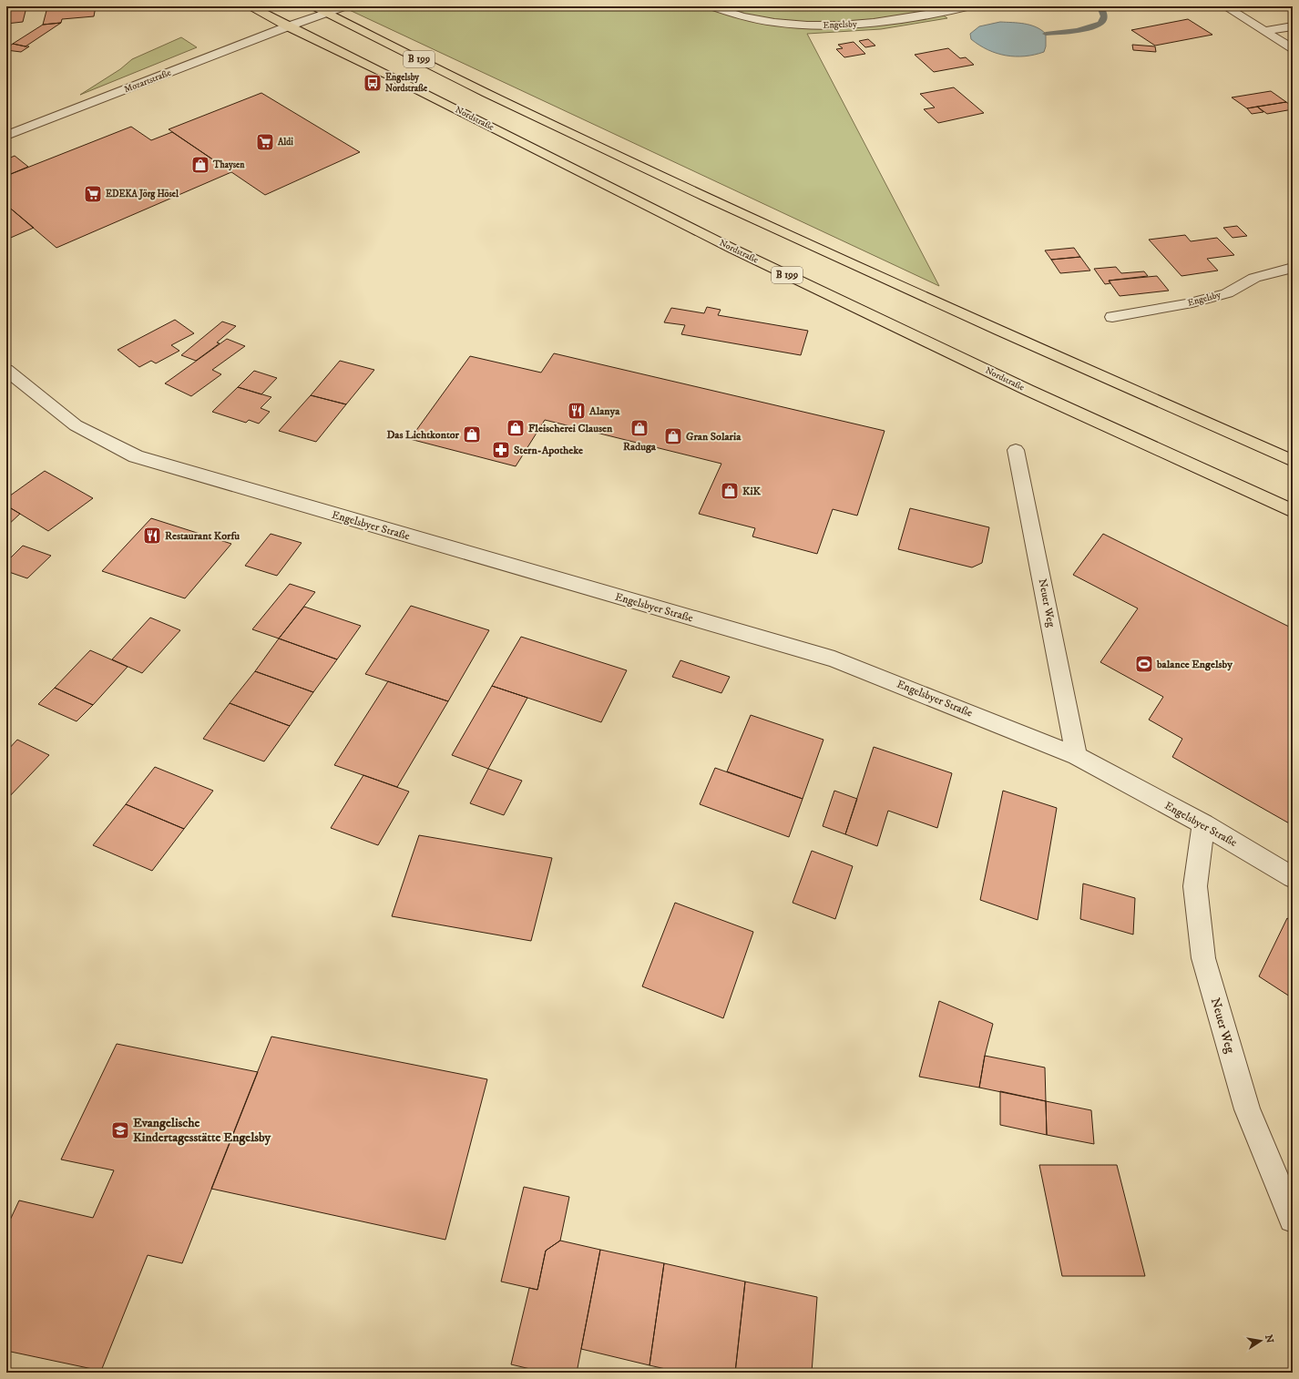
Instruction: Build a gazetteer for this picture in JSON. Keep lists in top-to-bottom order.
{
  "streets": {
    "main road": ["B 199", "Nordstraße"],
    "street": [
      "Engelsby",
      "Mozartstraße",
      "Engelsbyer Straße",
      "Neuer Weg"
    ]
  },
  "crossings": [
    ["B 199", "Mozartstraße"],
    ["Mozartstraße", "Nordstraße"],
    ["Engelsbyer Straße", "Neuer Weg"]
  ],
  "places": {
    "bus stop": ["Engelsby Nordstraße"],
    "supermarket": ["Aldi", "EDEKA Jörg Hösel"],
    "shop": [
      "Thaysen",
      "Fleischerei Clausen",
      "Raduga",
      "Das Lichtkontor",
      "Gran Solaria",
      "KiK"
    ],
    "restaurant": ["Alanya", "Restaurant Korfu"],
    "pharmacy": ["Stern-Apotheke"],
    "sports": ["balance Engelsby"],
    "school or university": ["Evangelische Kindertagesstätte Engelsby"]
  },
  "north": "right"
}
